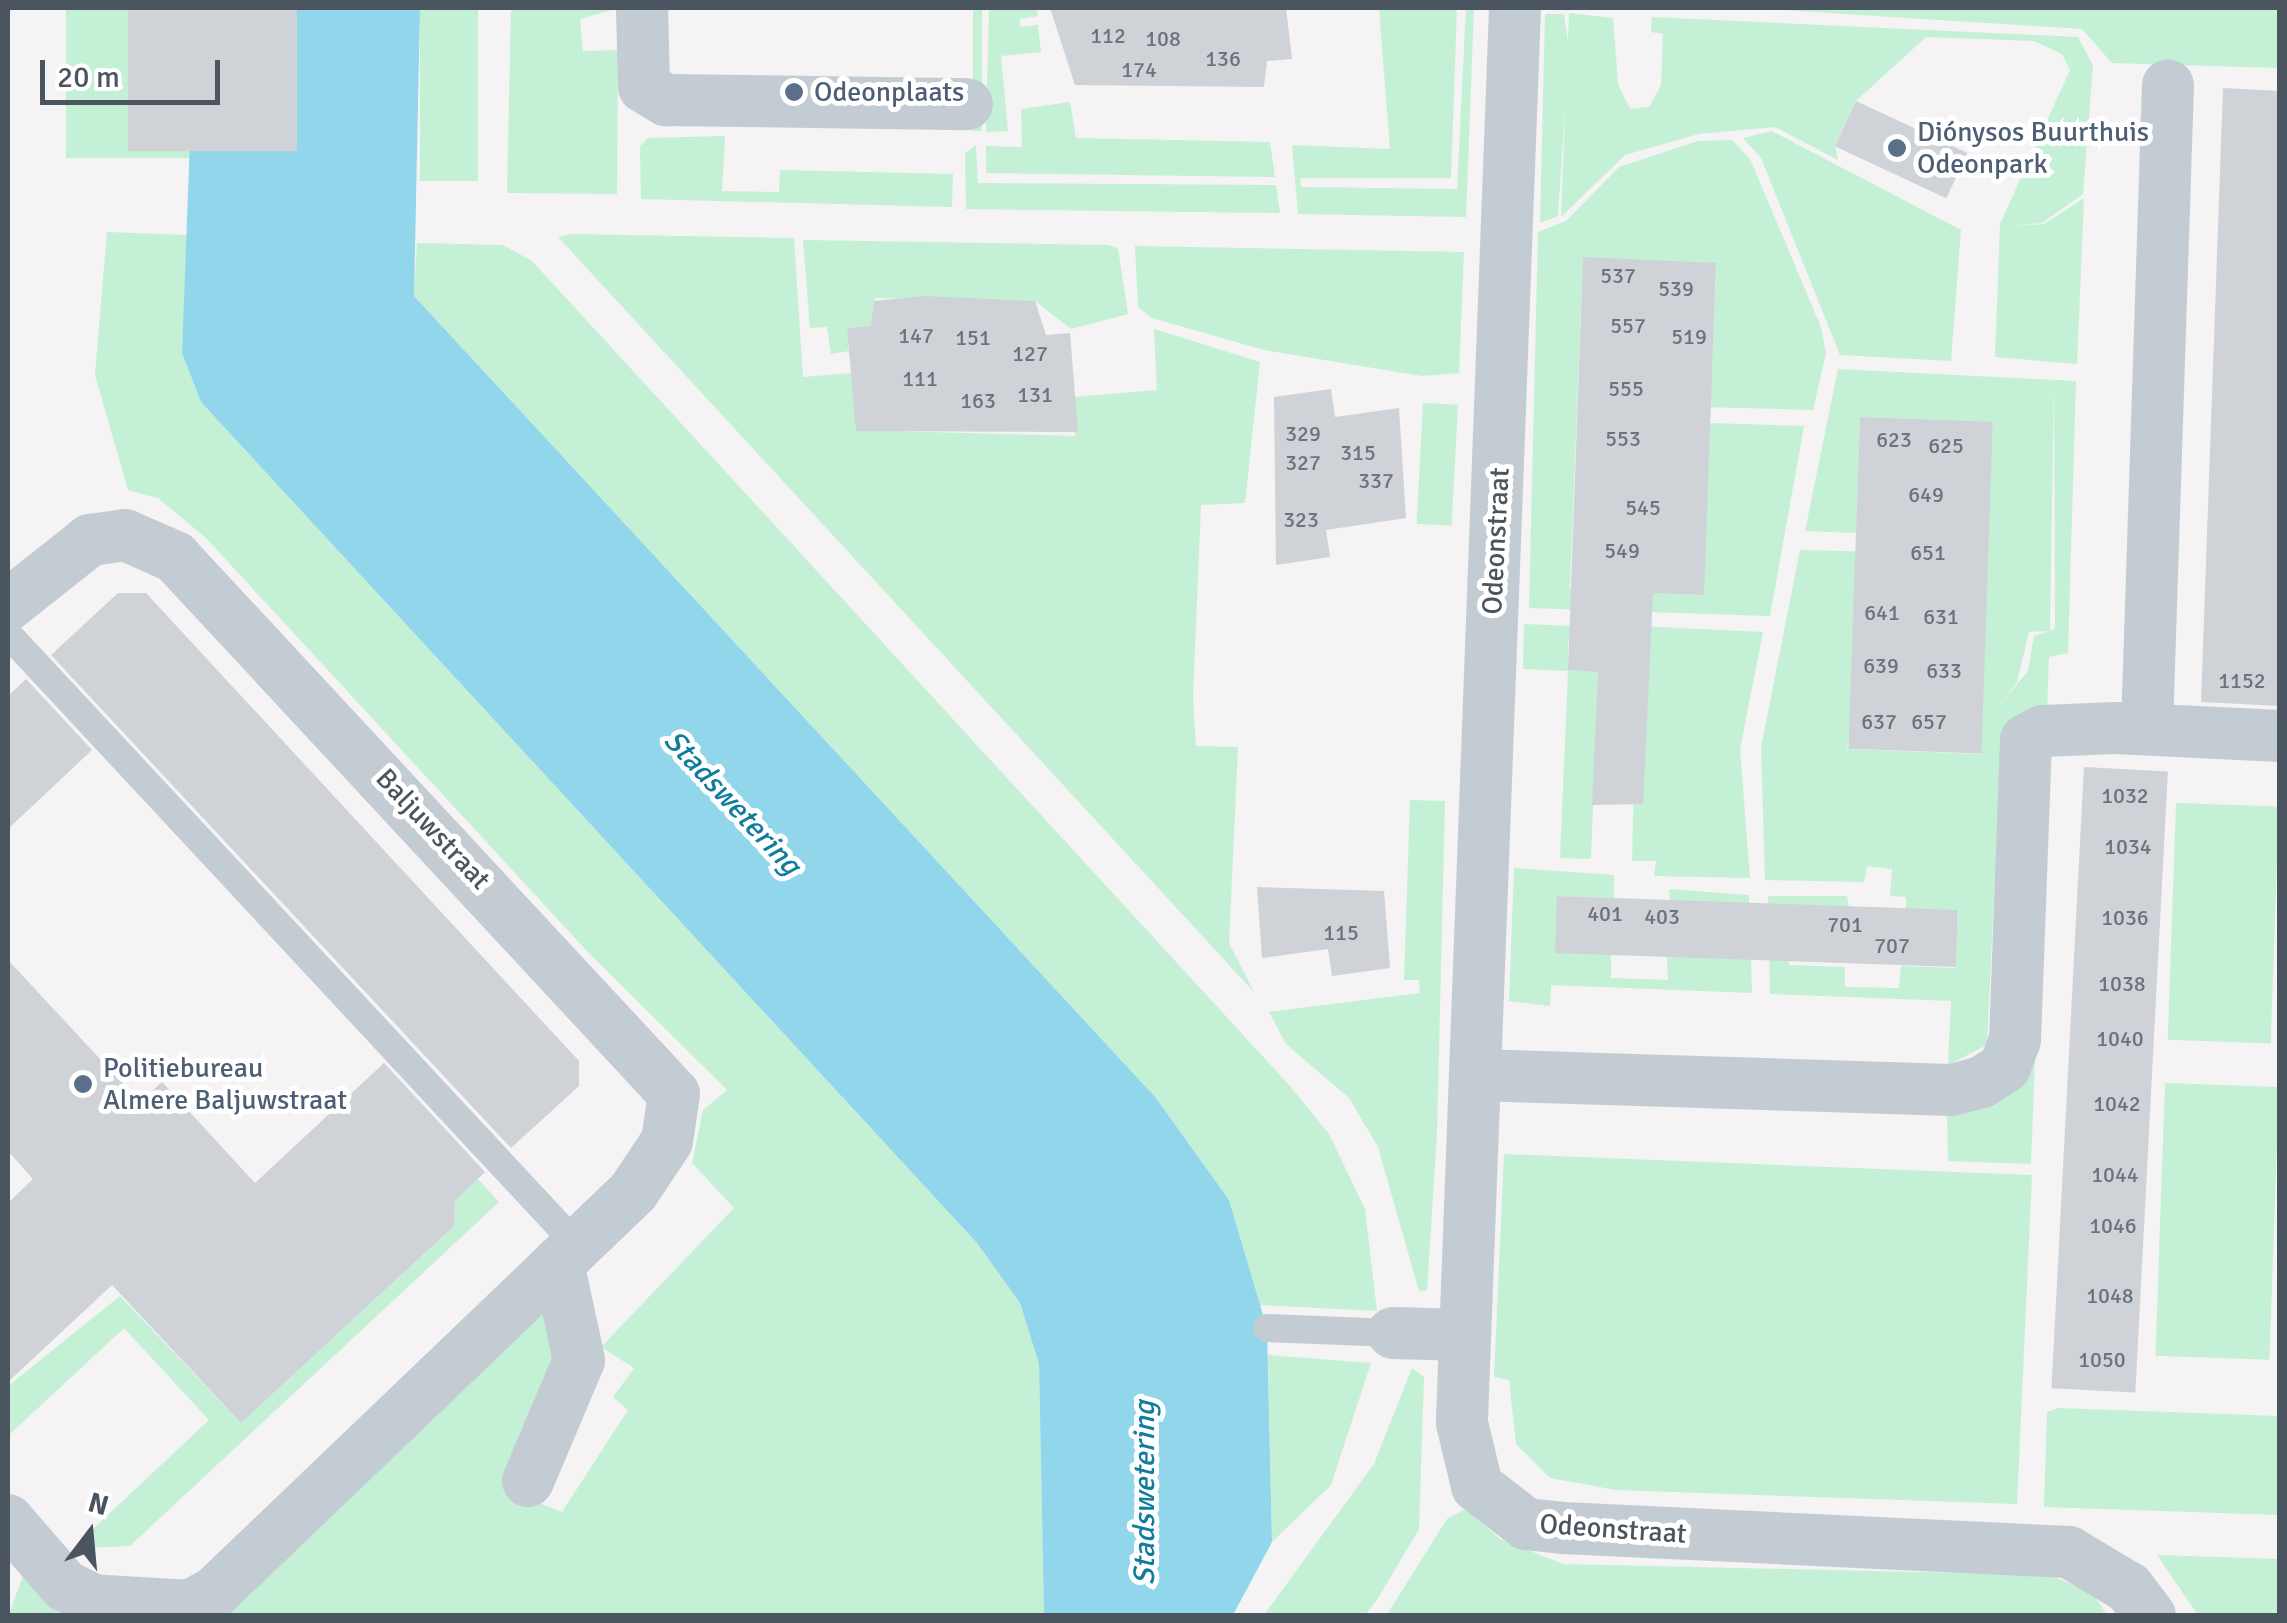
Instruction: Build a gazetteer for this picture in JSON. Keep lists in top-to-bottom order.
{
  "streets": {
    "street": ["Odeonstraat", "Baljuwstraat"]
  },
  "water": ["Stadswetering"],
  "places": ["Odeonplaats", "Diónysos Buurthuis Odeonpark", "Politiebureau Almere Baljuwstraat"],
  "house_numbers": [
    "112",
    "108",
    "136",
    "174",
    "537",
    "539",
    "557",
    "147",
    "519",
    "151",
    "127",
    "111",
    "555",
    "131",
    "163",
    "329",
    "553",
    "623",
    "625",
    "315",
    "327",
    "337",
    "649",
    "545",
    "323",
    "549",
    "651",
    "641",
    "631",
    "639",
    "633",
    "1152",
    "637",
    "657",
    "1032",
    "1034",
    "401",
    "403",
    "1036",
    "701",
    "115",
    "707",
    "1038",
    "1040",
    "1042",
    "1044",
    "1046",
    "1048",
    "1050"
  ],
  "scale_bar": "20 m",
  "north": "top"
}
